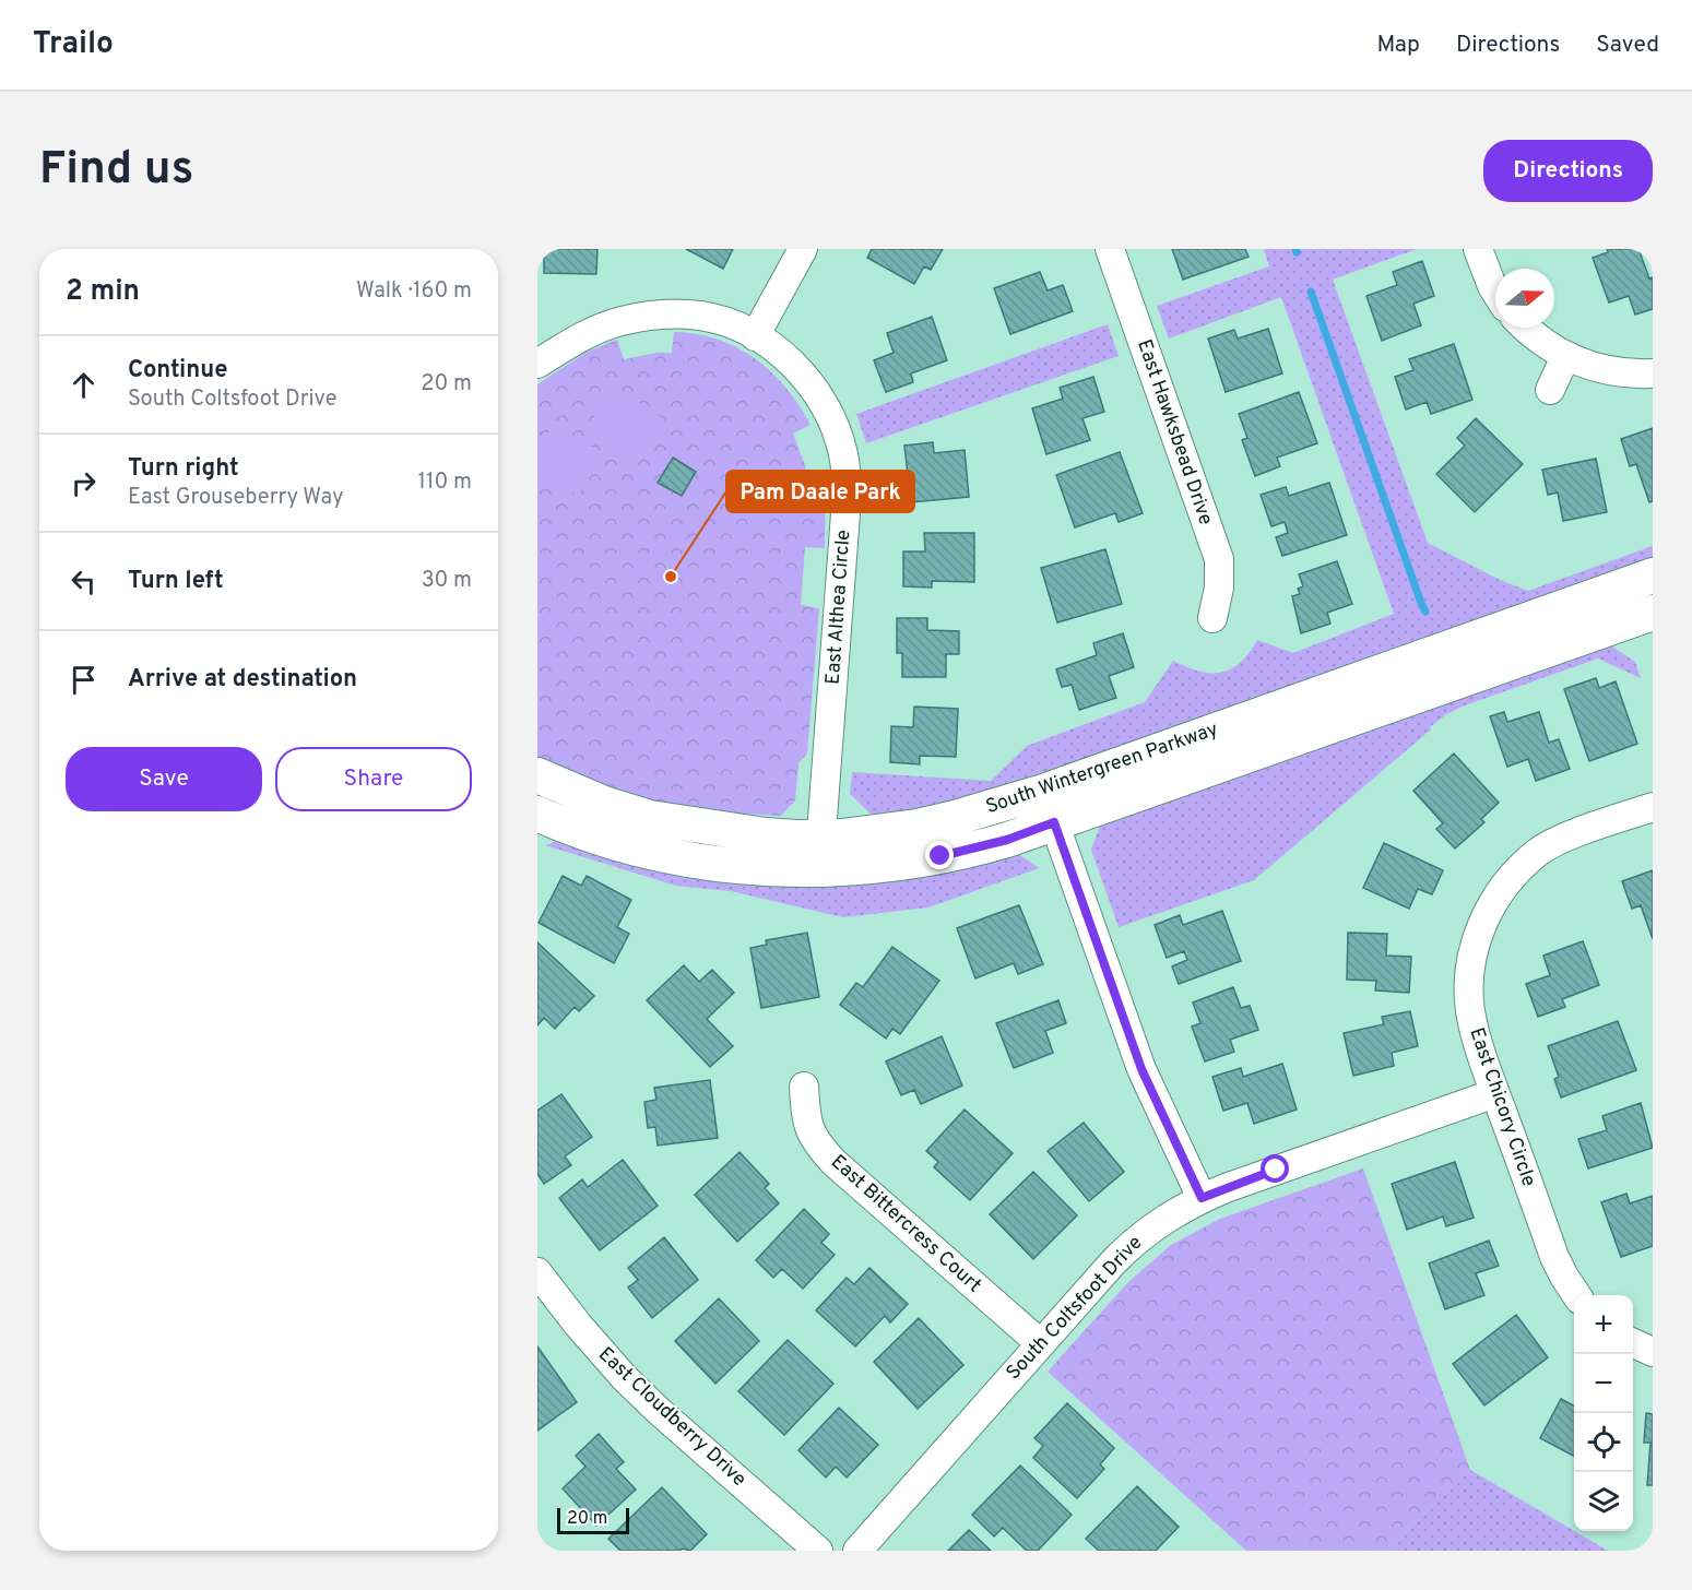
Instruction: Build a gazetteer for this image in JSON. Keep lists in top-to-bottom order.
{
  "streets": {
    "street": [
      "East Hawksbead Drive",
      "East Althea Circle",
      "South Wintergreen Parkway",
      "East Chicory Circle",
      "East Bittercress Court",
      "South Coltsfoot Drive",
      "East Cloudberry Drive"
    ]
  },
  "crossings": [
    ["East Althea Circle", "South Wintergreen Parkway"],
    ["East Chicory Circle", "South Coltsfoot Drive"],
    ["East Bittercress Court", "South Coltsfoot Drive"]
  ],
  "places": ["Pam Daale Park"],
  "scale_bar": "20 m",
  "north": "right",
  "page": {
    "header": "Trailo",
    "nav": ["Map", "Directions", "Saved"],
    "buttons": [
      "Directions",
      ["Save", "Share"]
    ],
    "title": "Find us",
    "heading": ["2 min", "Walk · 160 m"],
    "list": [
      ["Continue", "South Coltsfoot Drive", "20 m"],
      ["Turn right", "East Grouseberry Way", "110 m"],
      ["Turn left", "30 m"],
      "Arrive at destination"
    ],
    "map_buttons": ["+", "−"],
    "scale": "20 m"
  }
}
